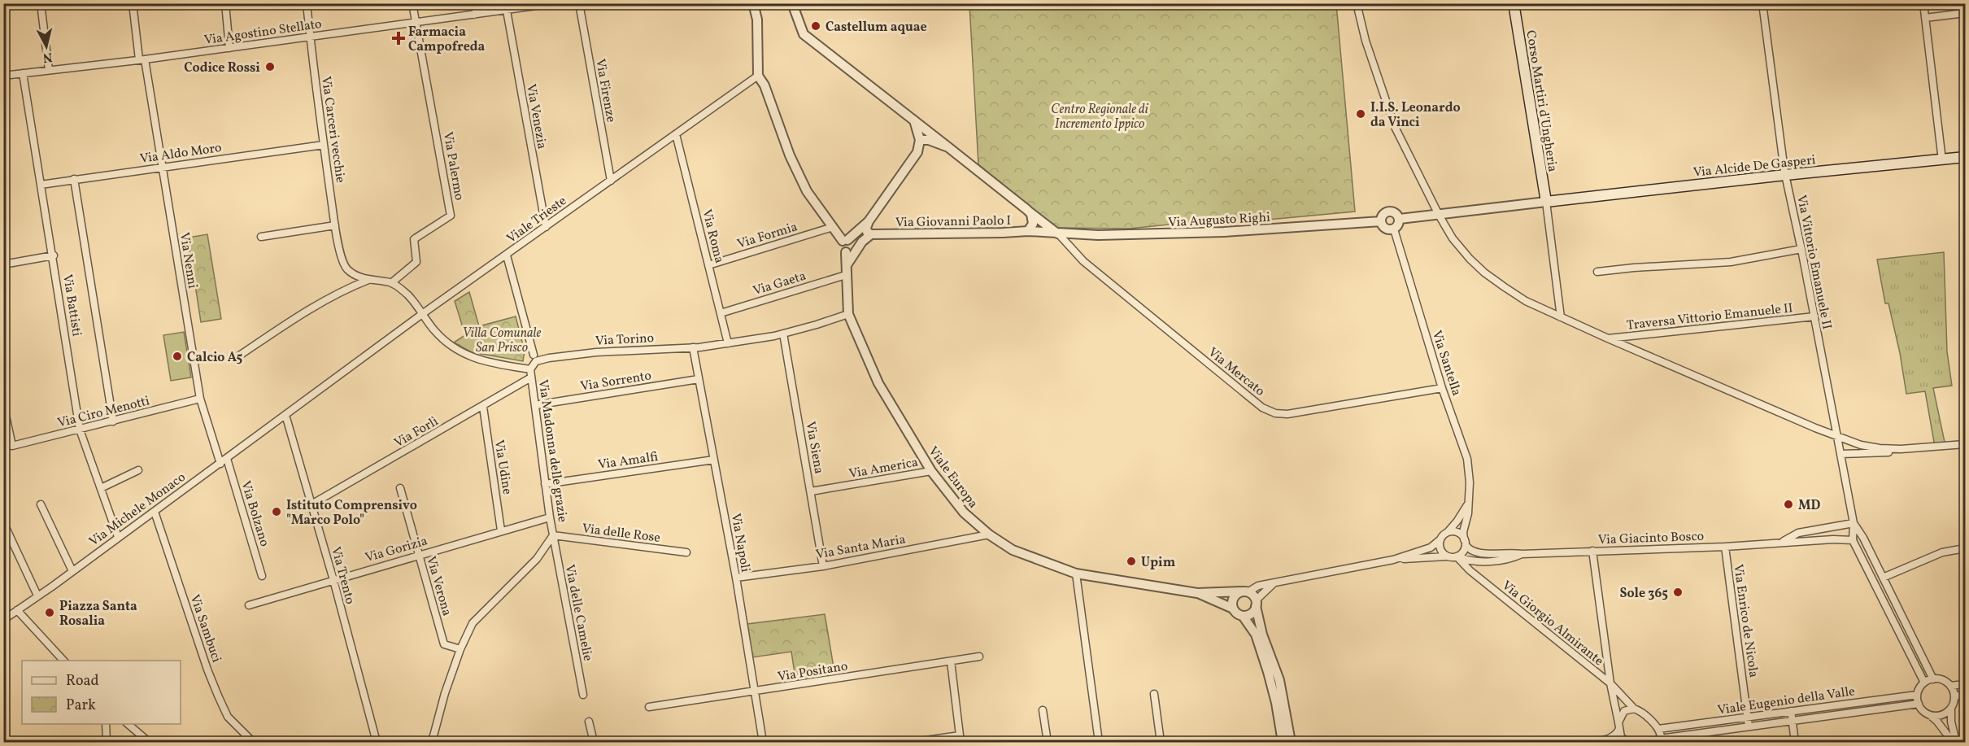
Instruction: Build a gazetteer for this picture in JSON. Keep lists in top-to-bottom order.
{
  "streets": {
    "main road": ["Corso Martiri d'Ungheria", "Via Alcide De Gasperi"],
    "street": [
      "Via Agostino Stellato",
      "Via Firenze",
      "Via Venezia",
      "Via Carceri vecchie",
      "Via Aldo Moro",
      "Via Palermo",
      "Viale Trieste",
      "Via Augusto Righi",
      "Via Giovanni Paolo I",
      "Via Formia",
      "Via Roma",
      "Via Nenni",
      "Via Vittorio Emanuele II",
      "Via Gaeta",
      "Via Battisti",
      "Traversa Vittorio Emanuele II",
      "Via Torino",
      "Via Santella",
      "Via Mercato",
      "Via Sorrento",
      "Via Ciro Menotti",
      "Via Forlì",
      "Via Siena",
      "Via Madonna delle grazie",
      "Via Amalfi",
      "Via Udine",
      "Via America",
      "Viale Europa",
      "Via Michele Monaco",
      "Via Bolzano",
      "Via delle Rose",
      "Via Giacinto Bosco",
      "Via Napoli",
      "Via Santa Maria",
      "Via Gorizia",
      "Via Trento",
      "Via Verona",
      "Via delle Camelie",
      "Via Enrico de Nicola",
      "Via Giorgio Almirante",
      "Via Sambuci",
      "Via Positano",
      "Viale Eugenio della Valle"
    ]
  },
  "crossings": [
    ["Via Agostino Stellato", "Via Venezia"],
    ["Via Agostino Stellato", "Via Carceri vecchie"],
    ["Via Agostino Stellato", "Via Palermo"],
    ["Via Agostino Stellato", "Via Nenni"],
    ["Via Agostino Stellato", "Via Battisti"],
    ["Via Firenze", "Viale Trieste"],
    ["Corso Martiri d'Ungheria", "Via Alcide De Gasperi"],
    ["Via Venezia", "Viale Trieste"],
    ["Via Carceri vecchie", "Via Aldo Moro"],
    ["Via Carceri vecchie", "Via Palermo"],
    ["Via Aldo Moro", "Via Nenni"],
    ["Via Aldo Moro", "Via Battisti"],
    ["Via Alcide De Gasperi", "Via Vittorio Emanuele II"],
    ["Viale Trieste", "Via Roma"],
    ["Viale Trieste", "Via Michele Monaco"],
    ["Viale Trieste", "Via Trento"],
    ["Via Augusto Righi", "Via Giovanni Paolo I"],
    ["Via Augusto Righi", "Via Santella"],
    ["Via Augusto Righi", "Via Mercato"],
    ["Via Giovanni Paolo I", "Viale Europa"],
    ["Via Formia", "Via Roma"],
    ["Via Roma", "Via Gaeta"],
    ["Via Roma", "Via Torino"],
    ["Via Nenni", "Via Ciro Menotti"],
    ["Via Nenni", "Via Michele Monaco"],
    ["Via Vittorio Emanuele II", "Traversa Vittorio Emanuele II"],
    ["Via Vittorio Emanuele II", "Via Giacinto Bosco"],
    ["Via Vittorio Emanuele II", "Viale Eugenio della Valle"],
    ["Via Gaeta", "Viale Europa"],
    ["Via Battisti", "Via Ciro Menotti"],
    ["Via Battisti", "Via Michele Monaco"],
    ["Via Torino", "Via Forlì"],
    ["Via Torino", "Via Siena"],
    ["Via Torino", "Via Madonna delle grazie"],
    ["Via Torino", "Viale Europa"],
    ["Via Torino", "Via Napoli"],
    ["Via Santella", "Via Mercato"],
    ["Via Santella", "Via Giacinto Bosco"],
    ["Via Santella", "Via Giorgio Almirante"],
    ["Via Sorrento", "Via Madonna delle grazie"],
    ["Via Sorrento", "Via Napoli"],
    ["Via Forlì", "Via Madonna delle grazie"],
    ["Via Forlì", "Via Udine"],
    ["Via Forlì", "Via Trento"],
    ["Via Siena", "Via America"],
    ["Via Siena", "Via Santa Maria"],
    ["Via Madonna delle grazie", "Via Amalfi"],
    ["Via Madonna delle grazie", "Via delle Rose"],
    ["Via Madonna delle grazie", "Via Gorizia"],
    ["Via Madonna delle grazie", "Via Verona"],
    ["Via Madonna delle grazie", "Via delle Camelie"],
    ["Via Amalfi", "Via Napoli"],
    ["Via Udine", "Via Gorizia"],
    ["Via America", "Viale Europa"],
    ["Viale Europa", "Via Santa Maria"],
    ["Via Michele Monaco", "Via Bolzano"],
    ["Via Michele Monaco", "Via Trento"],
    ["Via Michele Monaco", "Via Sambuci"],
    ["Via delle Rose", "Via delle Camelie"],
    ["Via Giacinto Bosco", "Via Enrico de Nicola"],
    ["Via Giacinto Bosco", "Via Giorgio Almirante"],
    ["Via Napoli", "Via Santa Maria"],
    ["Via Napoli", "Via Positano"],
    ["Via Gorizia", "Via Trento"],
    ["Via Gorizia", "Via Verona"],
    ["Via Enrico de Nicola", "Viale Eugenio della Valle"],
    ["Via Giorgio Almirante", "Viale Eugenio della Valle"]
  ],
  "parks": ["Centro Regionale di Incremento Ippico", "Villa Comunale San Prisco"],
  "places": {
    "other": [
      "Castellum aquae",
      "Codice Rossi",
      "I.I.S. Leonardo da Vinci",
      "Calcio A5",
      "MD",
      "Istituto Comprensivo \"Marco Polo\"",
      "Upim",
      "Sole 365",
      "Piazza Santa Rosalia"
    ],
    "health": ["Farmacia Campofreda"]
  },
  "legend": ["Road", "Park"],
  "north": "bottom"
}
